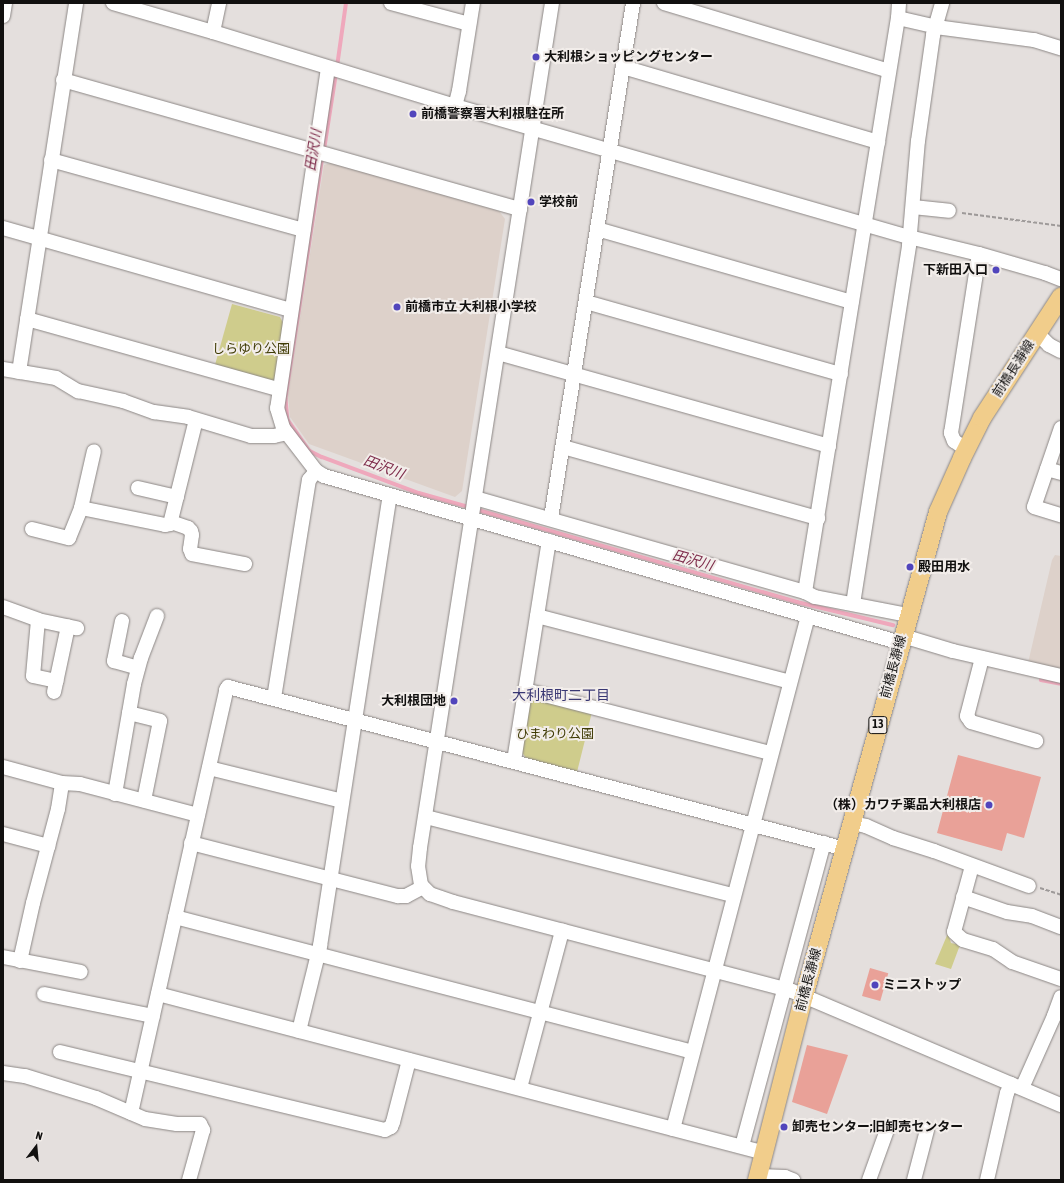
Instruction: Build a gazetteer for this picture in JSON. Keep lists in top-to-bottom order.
{
  "streets": {
    "main road": ["前橋長瀞線", "13"]
  },
  "districts": ["大利根町二丁目"],
  "water": ["田沢川"],
  "parks": ["しらゆり公園", "ひまわり公園"],
  "places": [
    "大利根ショッピングセンター",
    "前橋警察署大利根駐在所",
    "学校前",
    "下新田入口",
    "前橋市立 大利根小学校",
    "殿田用水",
    "大利根団地",
    "（株）カワチ薬品大利根店",
    "ミニストップ",
    "卸売センター;旧卸売センター"
  ],
  "north": "top"
}
